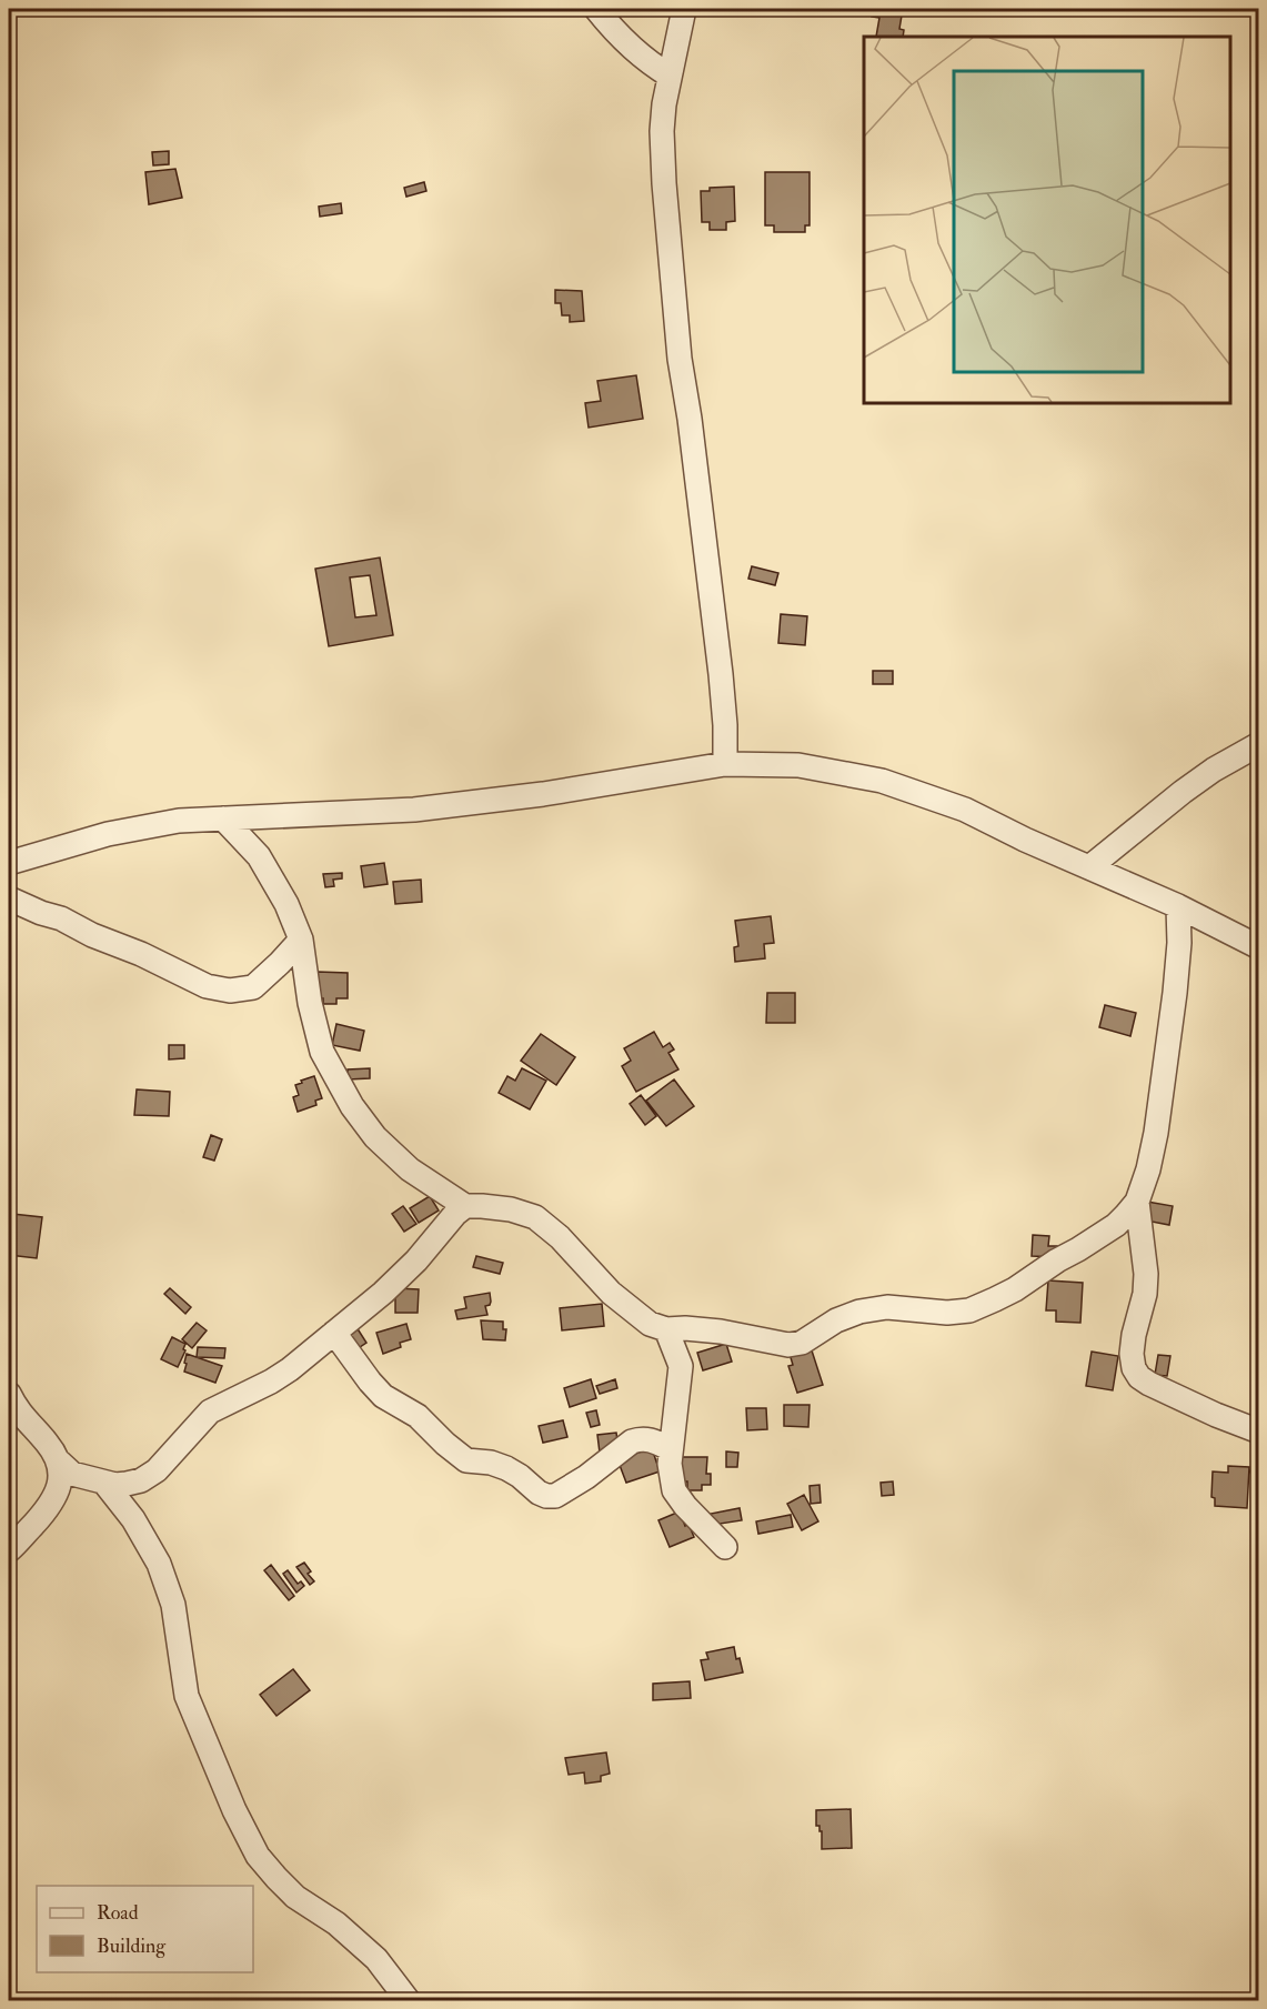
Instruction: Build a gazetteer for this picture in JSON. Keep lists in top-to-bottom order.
{
  "legend": ["Road", "Building"]
}
